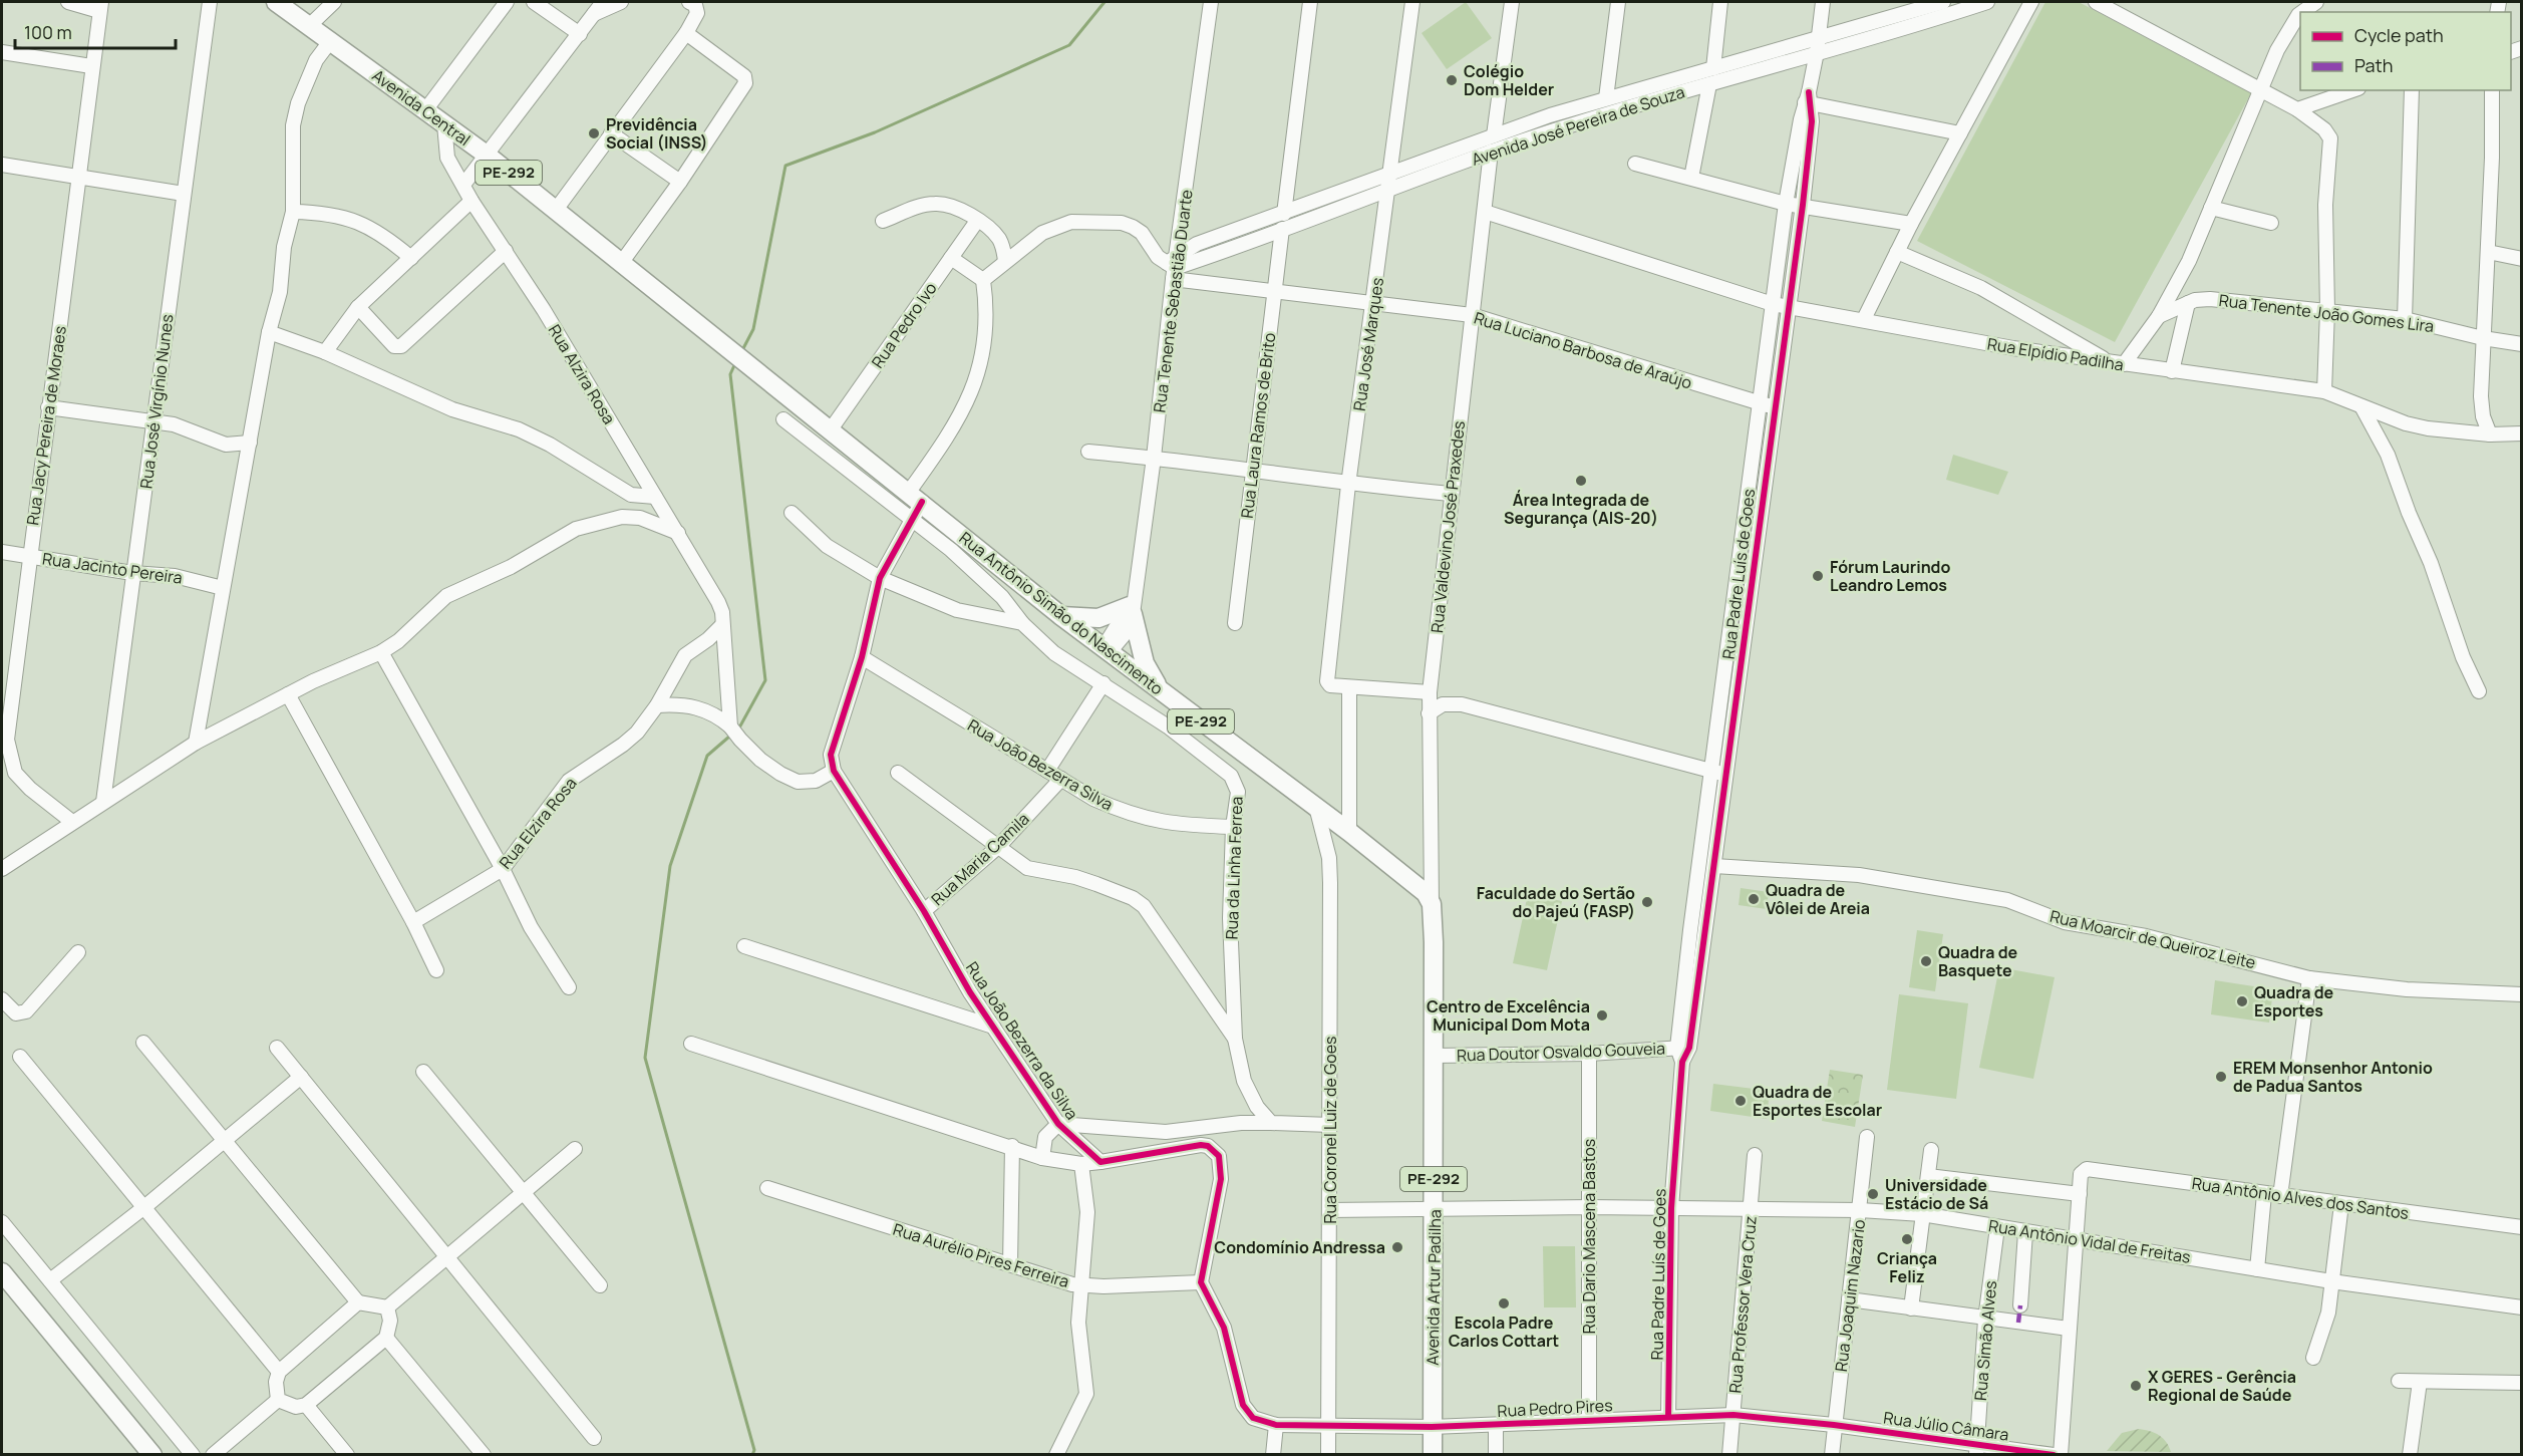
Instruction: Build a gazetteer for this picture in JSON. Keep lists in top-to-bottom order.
{
  "streets": {
    "main road": [
      "Avenida Central",
      "PE-292",
      "Rua Antônio Simão do Nascimento",
      "Avenida Artur Padilha"
    ],
    "street": [
      "Avenida José Pereira de Souza",
      "Rua Tenente Sebastião Duarte",
      "Rua Tenente João Gomes Lira",
      "Rua Pedro Ivo",
      "Rua José Marques",
      "Rua Luciano Barbosa de Araújo",
      "Rua Elpídio Padilha",
      "Rua Alzira Rosa",
      "Rua José Virgínio Nunes",
      "Rua Jacy Pereira de Moraes",
      "Rua Laura Ramos de Brito",
      "Rua Valdevino José Praxedes",
      "Rua Jacinto Pereira",
      "Rua Padre Luís de Goes",
      "Rua João Bezerra Silva",
      "Rua Elzira Rosa",
      "Rua Maria Camila",
      "Rua da Linha Ferrea",
      "Rua Moarcir de Queiroz Leite",
      "Rua João Bezerra da Silva",
      "Rua Doutor Osvaldo Gouveia",
      "Rua Coronel Luiz de Goes",
      "Rua Antônio Alves dos Santos",
      "Rua Dario Mascena Bastos",
      "Rua Antônio Vidal de Freitas",
      "Rua Aurélio Pires Ferreira",
      "Rua Joaquim Nazario",
      "Rua Professor Vera Cruz",
      "Rua Simão Alves",
      "Rua Pedro Pires",
      "Rua Júlio Câmara"
    ]
  },
  "crossings": [
    ["Avenida Central", "Rua Alzira Rosa"],
    ["Avenida Central", "Rua Antônio Simão do Nascimento"],
    ["Avenida José Pereira de Souza", "Rua Tenente Sebastião Duarte"],
    ["Avenida José Pereira de Souza", "Rua José Marques"],
    ["Avenida José Pereira de Souza", "Rua Luciano Barbosa de Araújo"],
    ["Avenida José Pereira de Souza", "Rua Laura Ramos de Brito"],
    ["Avenida José Pereira de Souza", "Rua Valdevino José Praxedes"],
    ["Rua Tenente Sebastião Duarte", "Rua Luciano Barbosa de Araújo"],
    ["Rua Tenente Sebastião Duarte", "Rua Antônio Simão do Nascimento"],
    ["Rua Pedro Ivo", "Rua Antônio Simão do Nascimento"],
    ["Rua José Marques", "Rua Luciano Barbosa de Araújo"],
    ["Rua Luciano Barbosa de Araújo", "Rua Laura Ramos de Brito"],
    ["Rua Luciano Barbosa de Araújo", "Rua Valdevino José Praxedes"],
    ["Rua Luciano Barbosa de Araújo", "Rua Padre Luís de Goes"],
    ["Rua Elpídio Padilha", "Rua Valdevino José Praxedes"],
    ["Rua Elpídio Padilha", "Rua Padre Luís de Goes"],
    ["Rua Alzira Rosa", "Rua Elzira Rosa"],
    ["Rua José Virgínio Nunes", "Rua Jacinto Pereira"],
    ["Rua Jacy Pereira de Moraes", "Rua Jacinto Pereira"],
    ["Rua Valdevino José Praxedes", "Rua Antônio Simão do Nascimento"],
    ["Rua Valdevino José Praxedes", "Avenida Artur Padilha"],
    ["Rua Padre Luís de Goes", "Rua Moarcir de Queiroz Leite"],
    ["Rua Padre Luís de Goes", "Rua Doutor Osvaldo Gouveia"],
    ["Rua Padre Luís de Goes", "Rua Antônio Vidal de Freitas"],
    ["Rua Padre Luís de Goes", "Rua Pedro Pires"],
    ["Rua Antônio Simão do Nascimento", "Rua Coronel Luiz de Goes"],
    ["Rua Antônio Simão do Nascimento", "Avenida Artur Padilha"],
    ["Rua João Bezerra Silva", "Rua Maria Camila"],
    ["Rua João Bezerra Silva", "Rua da Linha Ferrea"],
    ["Rua João Bezerra Silva", "Rua João Bezerra da Silva"],
    ["Rua Maria Camila", "Rua João Bezerra da Silva"],
    ["Rua Doutor Osvaldo Gouveia", "Rua Dario Mascena Bastos"],
    ["Rua Doutor Osvaldo Gouveia", "Avenida Artur Padilha"],
    ["Rua Coronel Luiz de Goes", "Rua Antônio Vidal de Freitas"],
    ["Rua Coronel Luiz de Goes", "Rua Pedro Pires"],
    ["Rua Dario Mascena Bastos", "Rua Antônio Vidal de Freitas"],
    ["Rua Dario Mascena Bastos", "Rua Pedro Pires"],
    ["Rua Antônio Vidal de Freitas", "Avenida Artur Padilha"],
    ["Rua Antônio Vidal de Freitas", "Rua Joaquim Nazario"],
    ["Rua Antônio Vidal de Freitas", "Rua Professor Vera Cruz"],
    ["Rua Antônio Vidal de Freitas", "Rua Simão Alves"],
    ["Avenida Artur Padilha", "Rua Pedro Pires"],
    ["Rua Joaquim Nazario", "Rua Pedro Pires"],
    ["Rua Joaquim Nazario", "Rua Júlio Câmara"],
    ["Rua Professor Vera Cruz", "Rua Pedro Pires"],
    ["Rua Simão Alves", "Rua Júlio Câmara"],
    ["Rua Pedro Pires", "Rua Júlio Câmara"]
  ],
  "places": [
    "Colégio Dom Helder",
    "Previdência Social (INSS)",
    "Área Integrada de Segurança (AIS-20)",
    "Fórum Laurindo Leandro Lemos",
    "Quadra de Vôlei de Areia",
    "Faculdade do Sertão do Pajeú (FASP)",
    "Quadra de Basquete",
    "Quadra de Esportes",
    "Centro de Excelência Municipal Dom Mota",
    "EREM Monsenhor Antonio de Padua Santos",
    "Quadra de Esportes Escolar",
    "Universidade Estácio de Sá",
    "Criança Feliz",
    "Condomínio Andressa",
    "Escola Padre Carlos Cottart",
    "X GERES - Gerência Regional de Saúde"
  ],
  "legend": ["Cycle path", "Path"],
  "scale_bar": "100 m"
}
